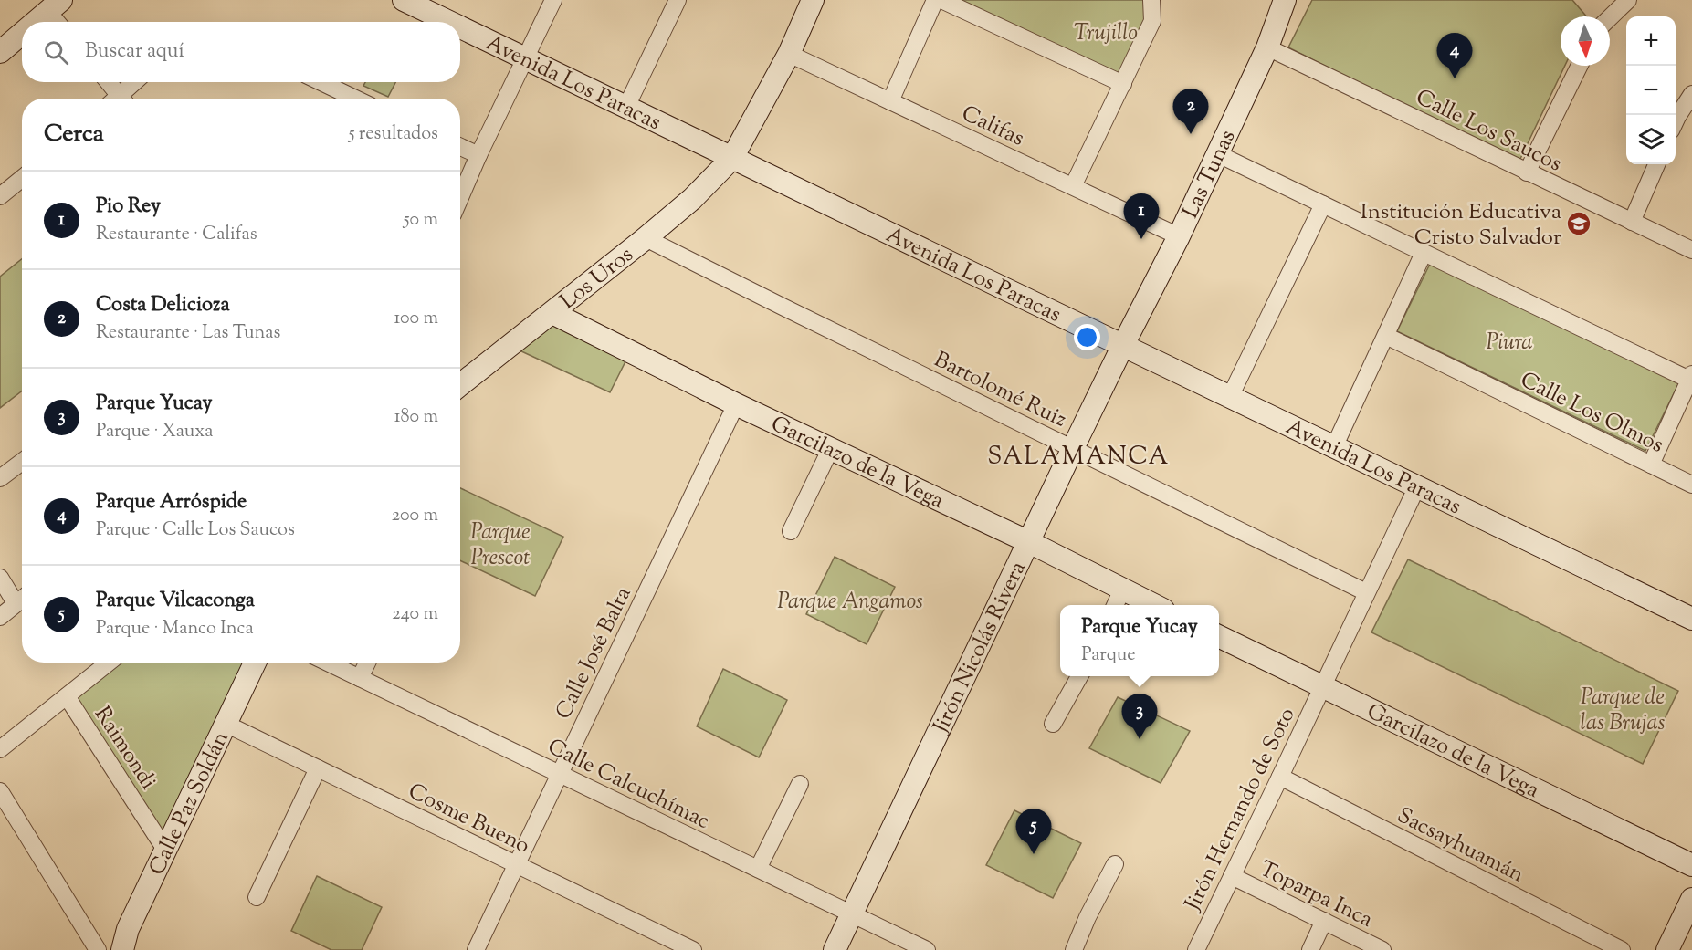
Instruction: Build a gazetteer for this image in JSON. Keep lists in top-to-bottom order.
{
  "streets": {
    "street": [
      "Avenida Los Paracas",
      "Califas",
      "Calle Los Saucos",
      "Las Tunas",
      "Los Uros",
      "Bartolomé Ruiz",
      "Calle Los Olmos",
      "Garcilazo de la Vega",
      "Jirón Nicolás Rivera",
      "Calle José Balta",
      "Raimondi",
      "Calle Calcuchímac",
      "Calle Paz Soldán",
      "Jirón Hernando de Soto",
      "Cosme Bueno",
      "Sacsayhuamán",
      "Toparpa Inca"
    ]
  },
  "crossings": [
    ["Avenida Los Paracas", "Las Tunas"],
    ["Avenida Los Paracas", "Los Uros"],
    ["Avenida Los Paracas", "Jirón Nicolás Rivera"],
    ["Avenida Los Paracas", "Jirón Hernando de Soto"],
    ["Califas", "Las Tunas"],
    ["Califas", "Los Uros"],
    ["Calle Los Saucos", "Las Tunas"],
    ["Las Tunas", "Jirón Nicolás Rivera"],
    ["Los Uros", "Bartolomé Ruiz"],
    ["Los Uros", "Garcilazo de la Vega"],
    ["Bartolomé Ruiz", "Jirón Nicolás Rivera"],
    ["Bartolomé Ruiz", "Jirón Hernando de Soto"],
    ["Garcilazo de la Vega", "Jirón Nicolás Rivera"],
    ["Garcilazo de la Vega", "Calle José Balta"],
    ["Garcilazo de la Vega", "Jirón Hernando de Soto"],
    ["Jirón Nicolás Rivera", "Calle Calcuchímac"],
    ["Calle José Balta", "Calle Calcuchímac"],
    ["Calle José Balta", "Cosme Bueno"],
    ["Raimondi", "Calle Paz Soldán"],
    ["Calle Paz Soldán", "Cosme Bueno"],
    ["Jirón Hernando de Soto", "Sacsayhuamán"],
    ["Jirón Hernando de Soto", "Toparpa Inca"]
  ],
  "districts": ["SALAMANCA"],
  "parks": [
    "Trujillo",
    "Piura",
    "Parque Prescot",
    "Parque Angamos",
    "Parque de las Brujas"
  ],
  "places": {
    "school or university": ["Institución Educativa Cristo Salvador"]
  },
  "north": "bottom",
  "page": {
    "map_buttons": ["+", "−"],
    "search": "Buscar aquí",
    "pins": [
      "4",
      "2",
      "1",
      "3",
      "5"
    ],
    "heading": ["Cerca", "5 resultados"],
    "list": [
      {
        "mark": "1",
        "name": "Pio Rey",
        "note": "Restaurante · Califas",
        "value": "50 m"
      },
      {
        "mark": "2",
        "name": "Costa Delicioza",
        "note": "Restaurante · Las Tunas",
        "value": "100 m"
      },
      {
        "mark": "3",
        "name": "Parque Yucay",
        "note": "Parque · Xauxa",
        "value": "180 m"
      },
      {
        "mark": "4",
        "name": "Parque Arróspide",
        "note": "Parque · Calle Los Saucos",
        "value": "200 m"
      },
      {
        "mark": "5",
        "name": "Parque Vilcaconga",
        "note": "Parque · Manco Inca",
        "value": "240 m"
      }
    ],
    "popup": ["Parque Yucay", "Parque"]
  }
}
